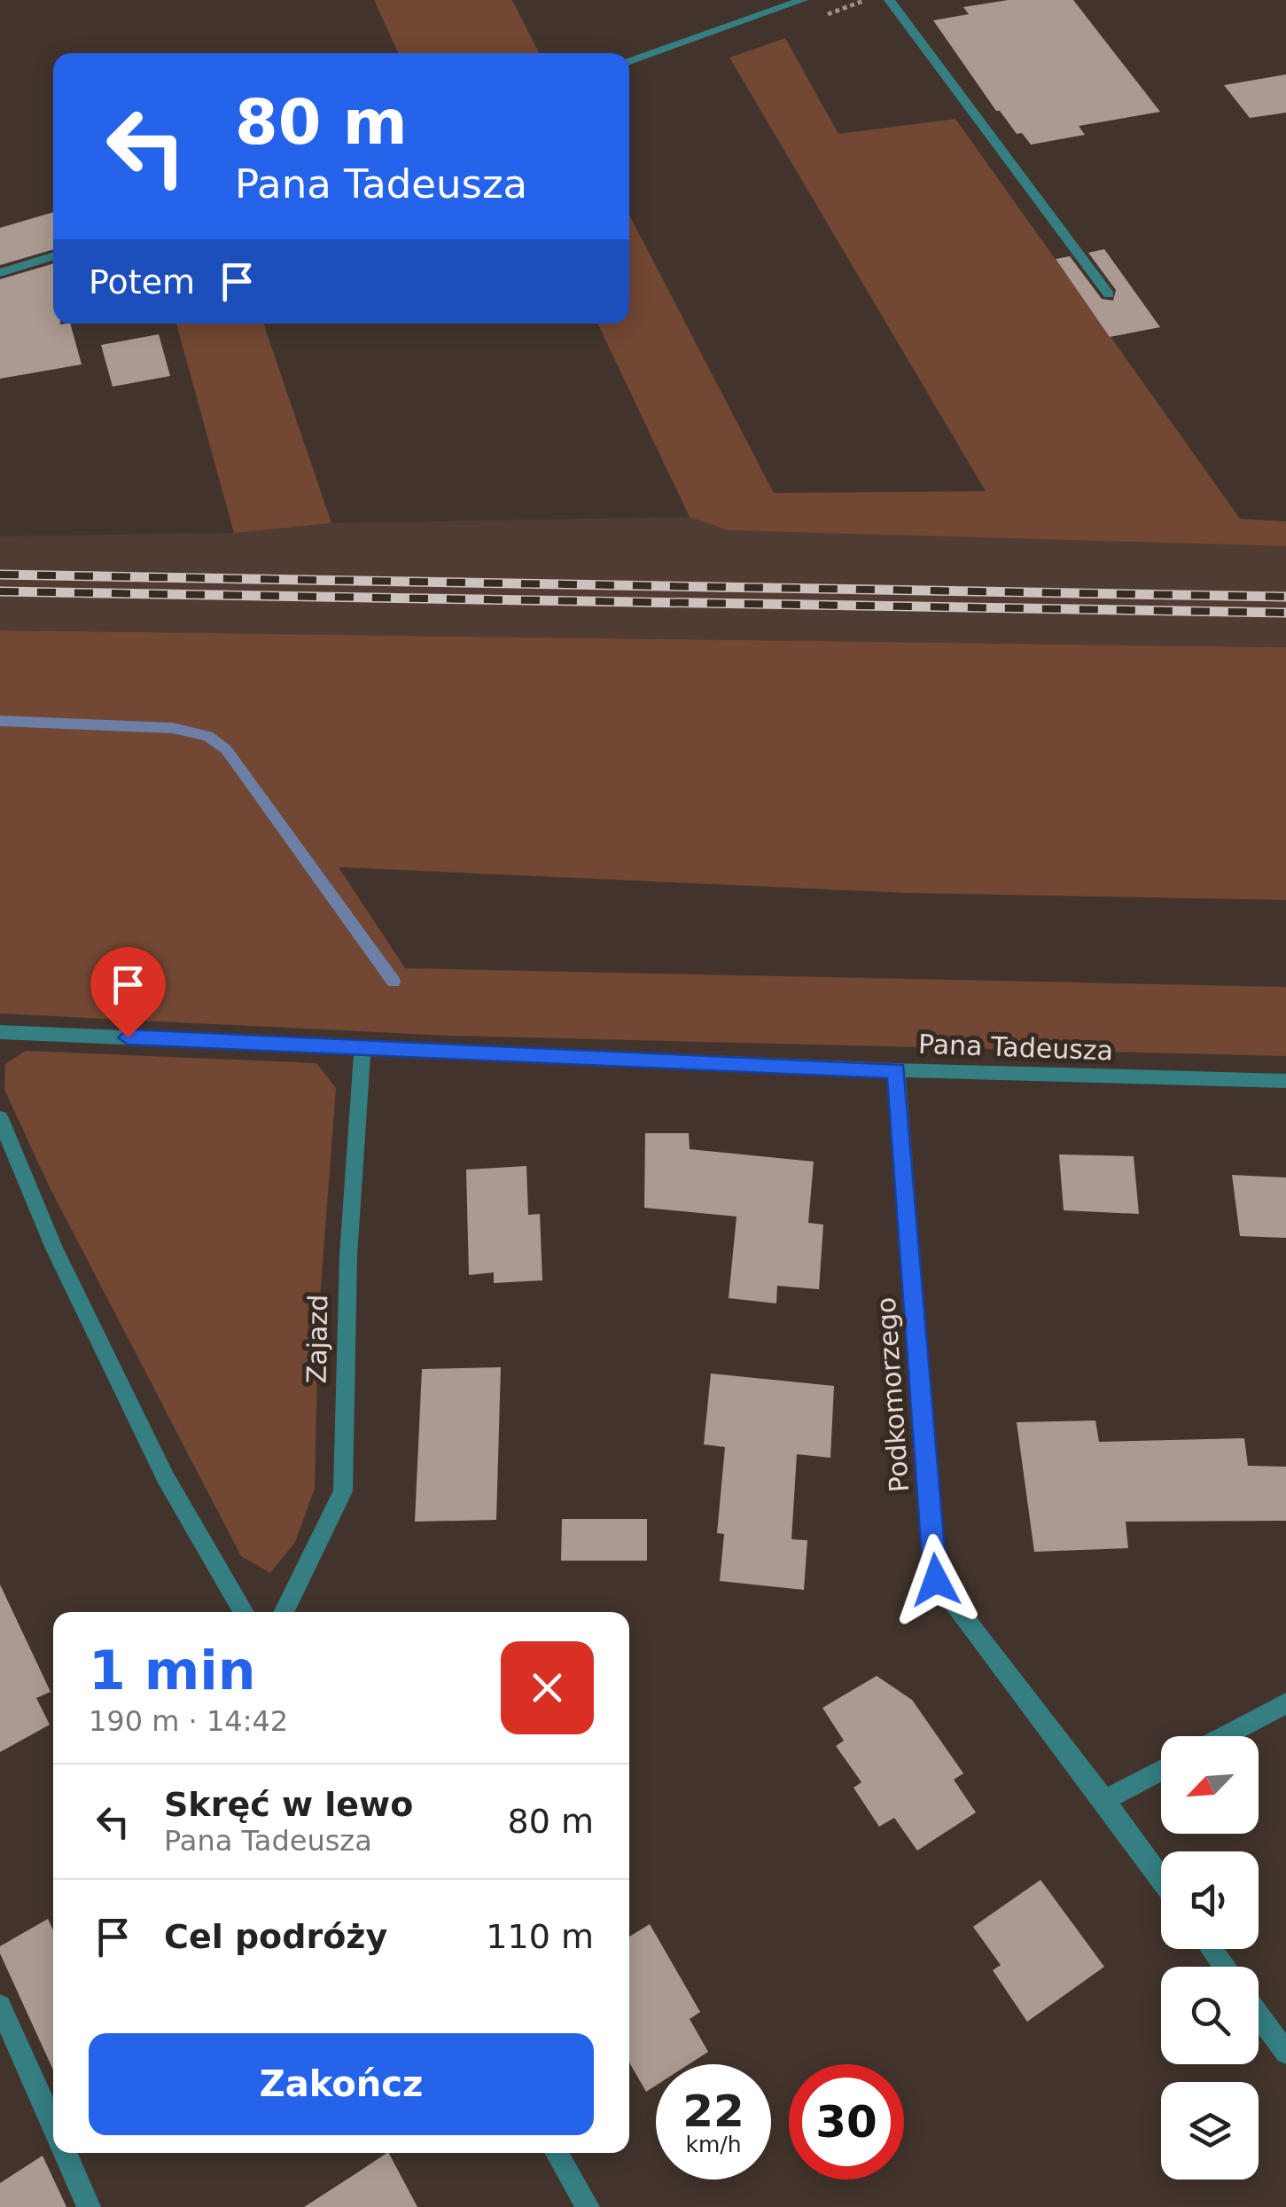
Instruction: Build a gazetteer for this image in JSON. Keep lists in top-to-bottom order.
{
  "streets": {
    "street": ["Pana Tadeusza", "Zajazd", "Podkomorzego"]
  },
  "crossings": [
    ["Pana Tadeusza", "Zajazd"],
    ["Pana Tadeusza", "Podkomorzego"]
  ],
  "north": "bottom left",
  "page": {
    "turn": ["80 m", "Pana Tadeusza"],
    "then": "Potem",
    "heading": ["1 min", "190 m · 14:42"],
    "list": [
      {
        "name": "Skręć w lewo",
        "note": "Pana Tadeusza",
        "value": "80 m"
      },
      {
        "name": "Cel podróży",
        "value": "110 m"
      }
    ],
    "buttons": "Zakończ",
    "speed": "22 km/h",
    "limit": "30"
  }
}
